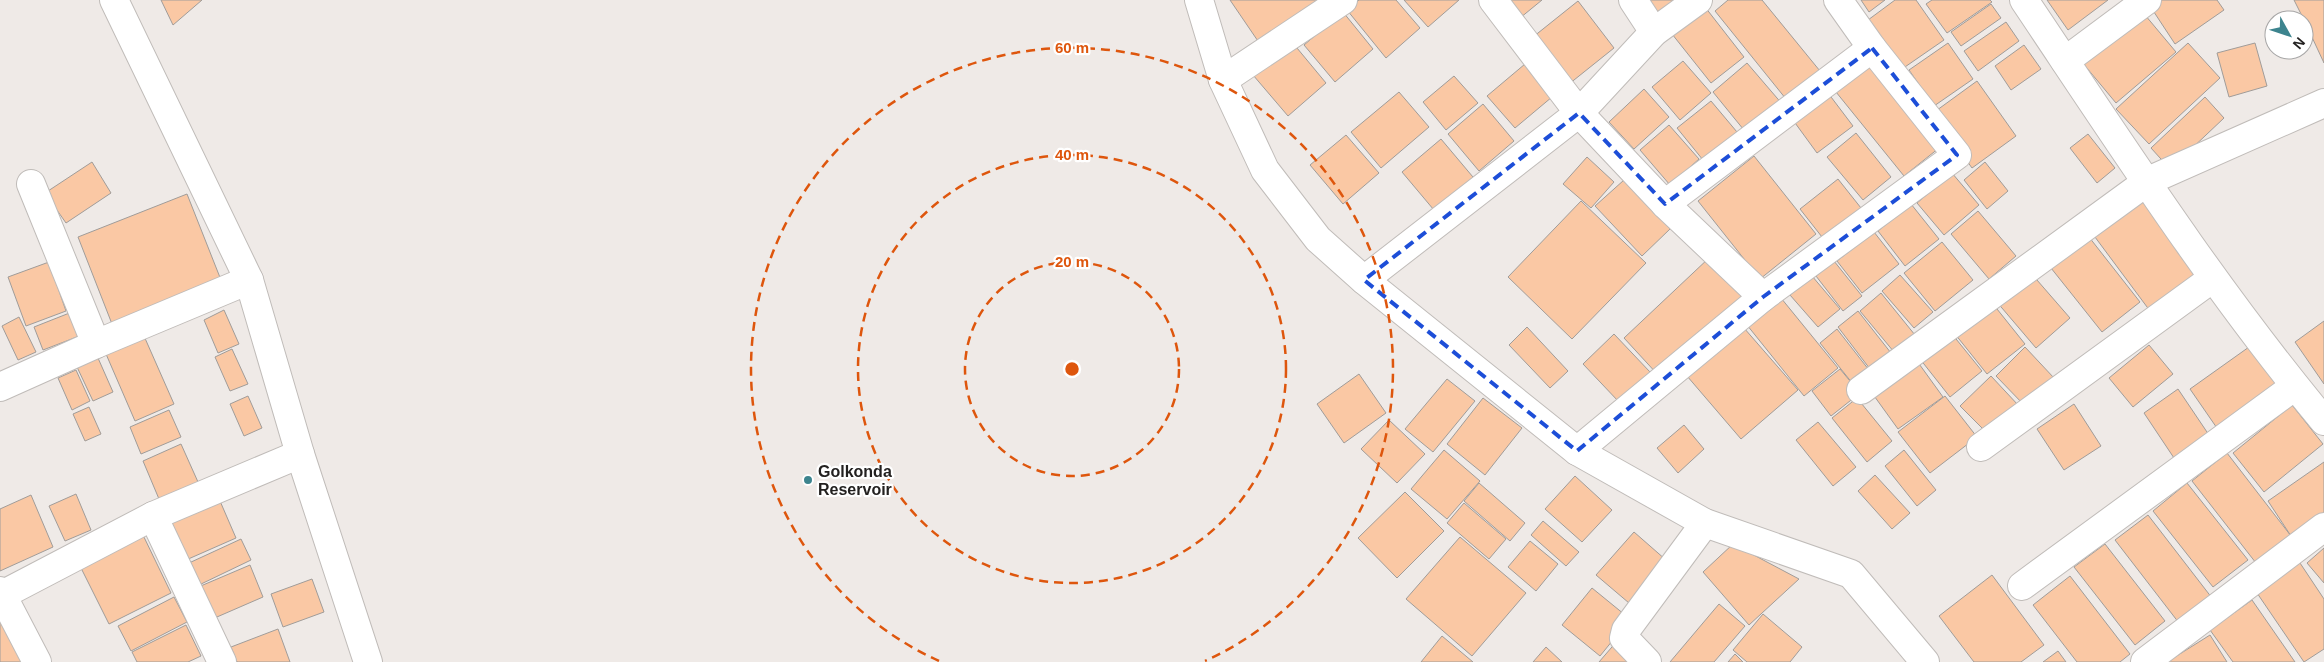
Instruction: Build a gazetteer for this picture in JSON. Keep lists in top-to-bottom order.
{
  "places": ["Golkonda Reservoir"],
  "north": "bottom right",
  "rings": ["60 m", "40 m", "20 m"]
}
